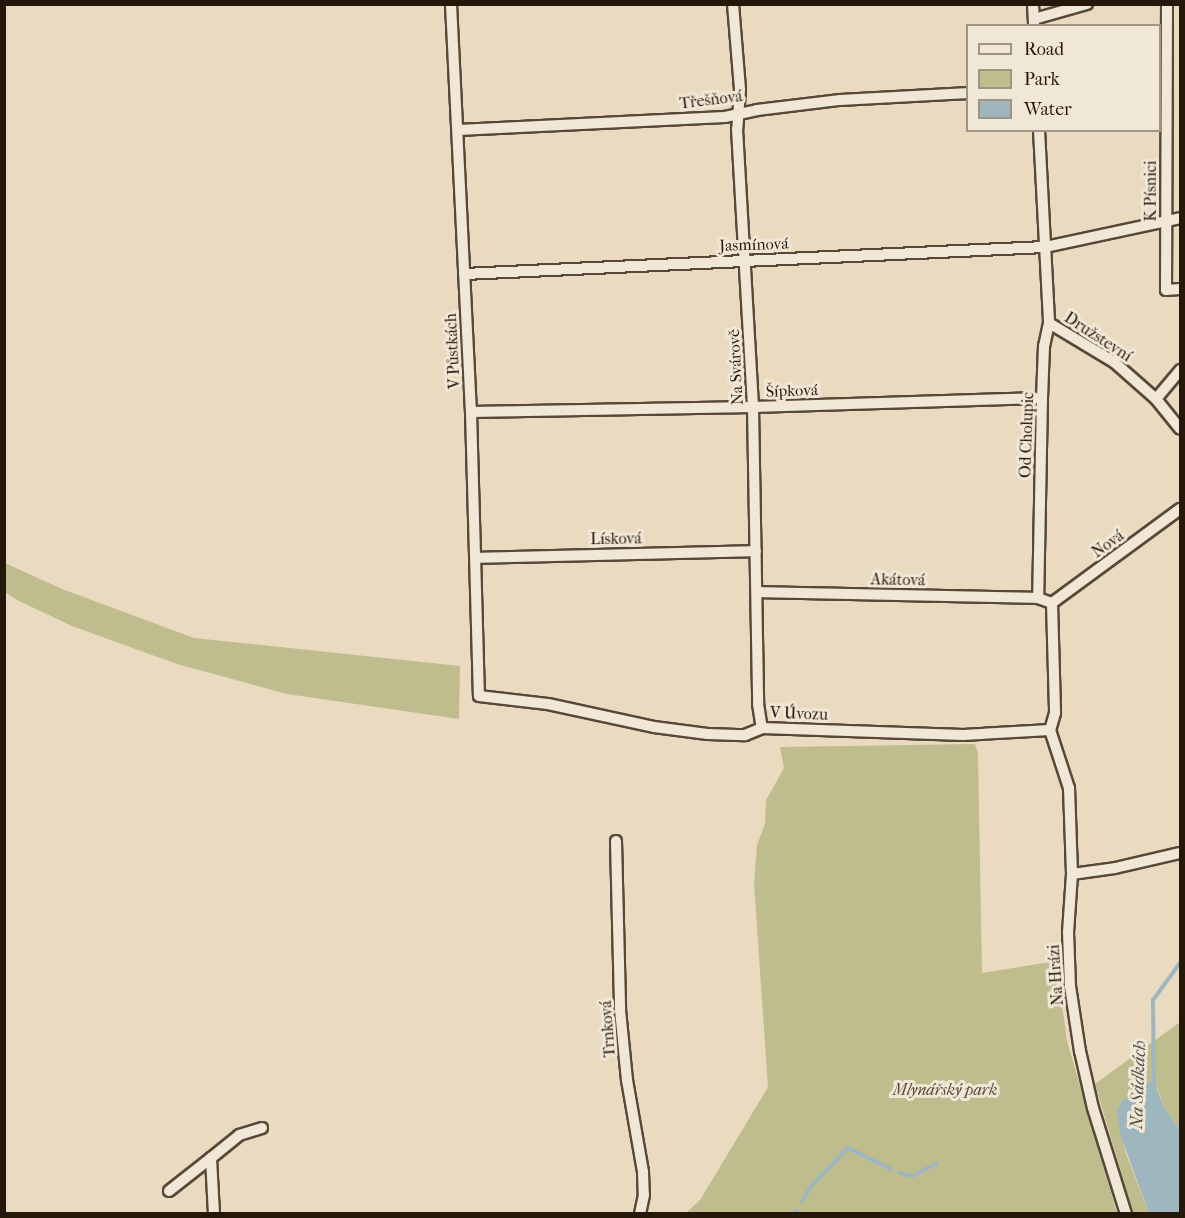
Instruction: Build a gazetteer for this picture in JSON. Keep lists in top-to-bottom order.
{
  "streets": {
    "street": [
      "Třešňová",
      "K Písnici",
      "Jasmínová",
      "Družstevní",
      "V Půstkách",
      "Na Svárově",
      "Šípková",
      "Od Cholupic",
      "Lísková",
      "Nová",
      "Akátová",
      "V Úvozu",
      "Na Hrázi",
      "Trnková"
    ]
  },
  "crossings": [
    ["Třešňová", "V Půstkách"],
    ["Třešňová", "Na Svárově"],
    ["K Písnici", "Jasmínová"],
    ["Jasmínová", "V Půstkách"],
    ["Jasmínová", "Na Svárově"],
    ["Jasmínová", "Od Cholupic"],
    ["Družstevní", "Od Cholupic"],
    ["V Půstkách", "Šípková"],
    ["V Půstkách", "Lísková"],
    ["V Půstkách", "V Úvozu"],
    ["Na Svárově", "Šípková"],
    ["Na Svárově", "Lísková"],
    ["Na Svárově", "Akátová"],
    ["Na Svárově", "V Úvozu"],
    ["Šípková", "Od Cholupic"],
    ["Od Cholupic", "Akátová"],
    ["V Úvozu", "Na Hrázi"]
  ],
  "water": ["Na Sádkách"],
  "parks": ["Mlynářský park"],
  "legend": ["Road", "Park", "Water"]
}
